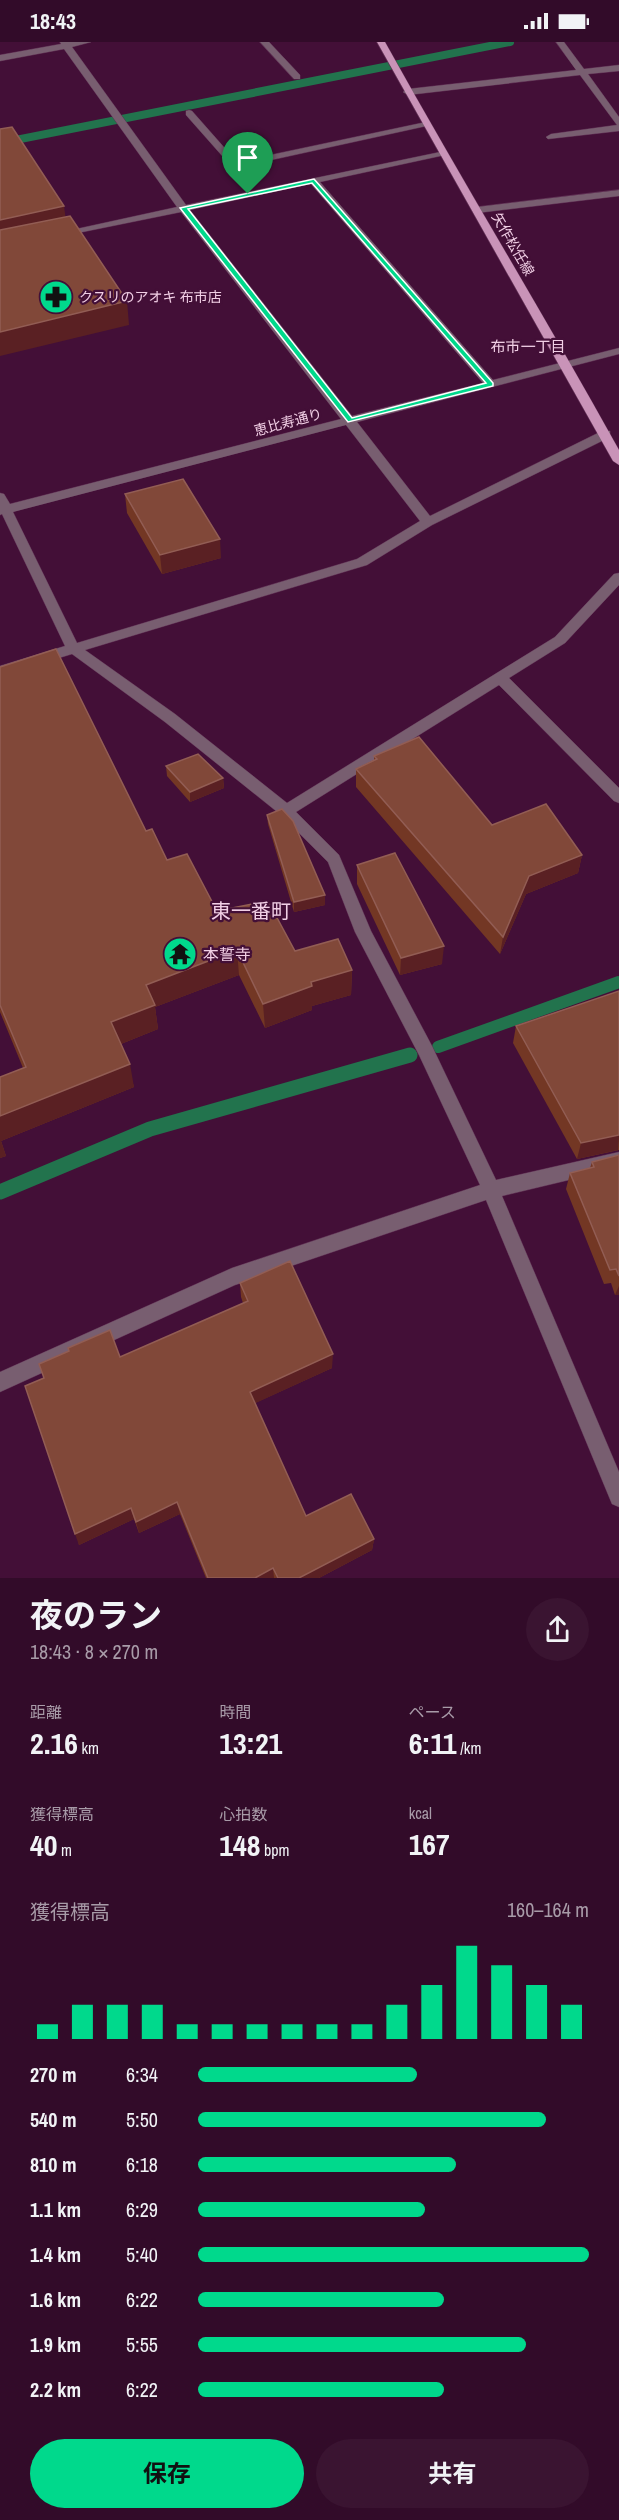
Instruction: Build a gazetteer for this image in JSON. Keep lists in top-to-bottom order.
{
  "streets": {
    "main road": ["矢作松任線"],
    "street": ["恵比寿通り"]
  },
  "crossings": [
    ["矢作松任線", "恵比寿通り"]
  ],
  "districts": ["布市一丁目", "東一番町"],
  "places": {
    "pharmacy": ["クスリのアオキ 布市店"],
    "temple": ["本誓寺"]
  },
  "page": {
    "status": "18:43",
    "heading": ["夜のラン", "18:43 · 8 × 270 m"],
    "stats": [
      ["距離", "2.16 km"],
      ["時間", "13:21"],
      ["ペース", "6:11 /km"],
      ["獲得標高", "40 m"],
      ["心拍数", "148 bpm"],
      ["kcal", "167"]
    ],
    "chart": ["獲得標高", "160–164 m"],
    "list": [
      {
        "name": "270 m",
        "note": "6:34"
      },
      {
        "name": "540 m",
        "note": "5:50"
      },
      {
        "name": "810 m",
        "note": "6:18"
      },
      {
        "name": "1.1 km",
        "note": "6:29"
      },
      {
        "name": "1.4 km",
        "note": "5:40"
      },
      {
        "name": "1.6 km",
        "note": "6:22"
      },
      {
        "name": "1.9 km",
        "note": "5:55"
      },
      {
        "name": "2.2 km",
        "note": "6:22"
      }
    ],
    "buttons": ["保存", "共有"]
  }
}
